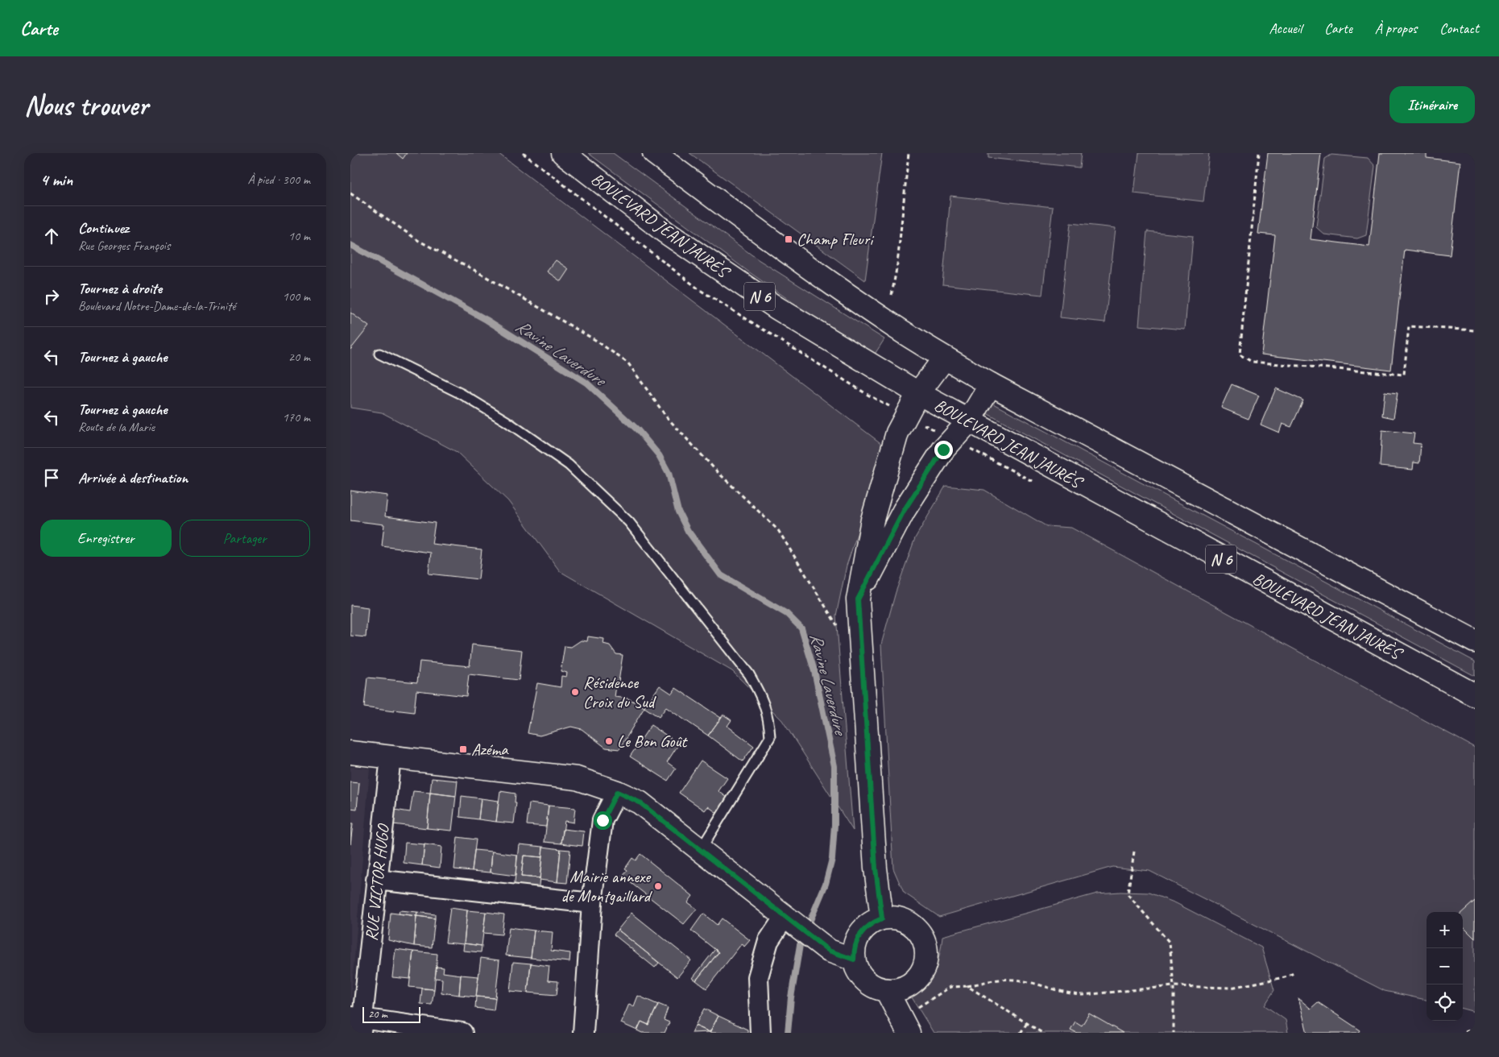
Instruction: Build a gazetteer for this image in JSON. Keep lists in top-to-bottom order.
{
  "streets": {
    "main road": ["BOULEVARD JEAN JAURÈS", "N 6"],
    "street": ["RUE VICTOR HUGO"]
  },
  "water": ["Ravine Laverdure"],
  "places": {
    "transit": ["Champ Fleuri", "Azéma"],
    "other": ["Résidence Croix du Sud", "Le Bon Goût", "Mairie annexe de Montgaillard"]
  },
  "scale_bar": "20 m",
  "page": {
    "header": "Carte",
    "nav": [
      "Accueil",
      "Carte",
      "À propos",
      "Contact"
    ],
    "buttons": [
      "Itinéraire",
      ["Enregistrer", "Partager"]
    ],
    "title": "Nous trouver",
    "heading": ["4 min", "À pied · 300 m"],
    "list": [
      ["Continuez", "Rue Georges François", "10 m"],
      ["Tournez à droite", "Boulevard Notre-Dame-de-la-Trinité", "100 m"],
      ["Tournez à gauche", "20 m"],
      ["Tournez à gauche", "Route de la Marie", "170 m"],
      "Arrivée à destination"
    ],
    "map_buttons": ["+", "−"],
    "scale": "20 m"
  }
}
